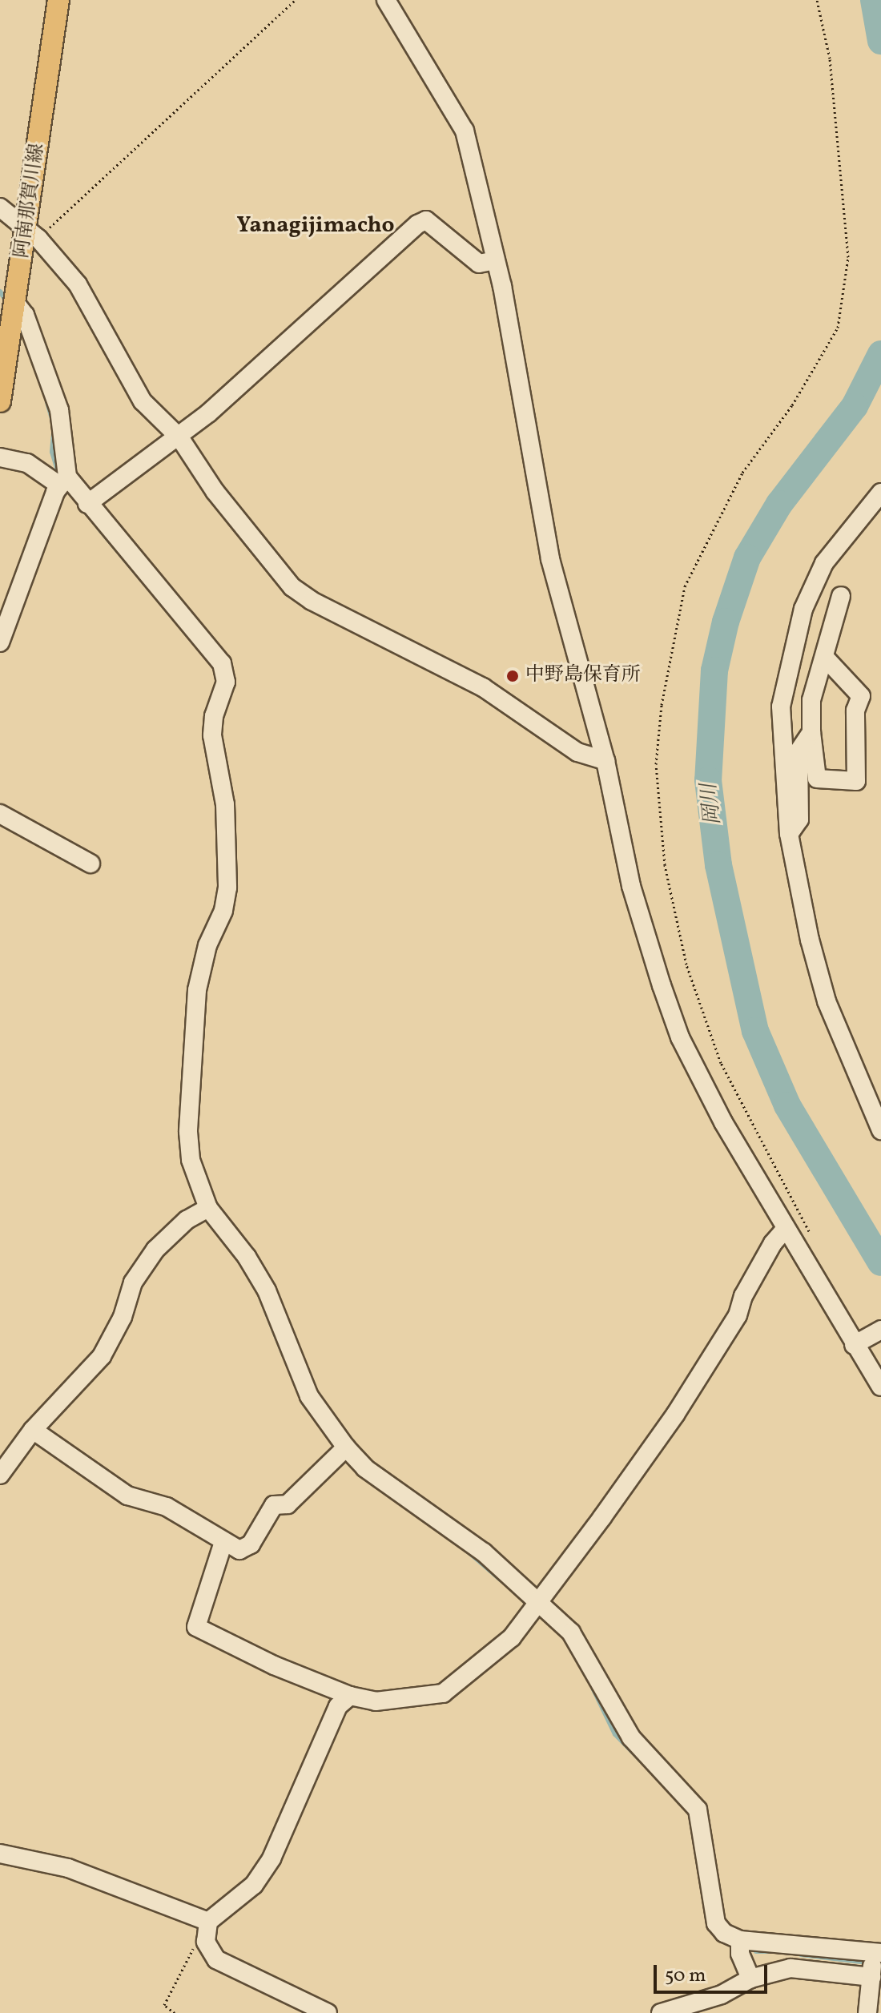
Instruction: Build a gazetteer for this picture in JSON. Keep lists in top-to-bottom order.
{
  "streets": {
    "main road": ["阿南那賀川線"]
  },
  "districts": ["Yanagijimacho"],
  "water": ["岡川"],
  "places": ["中野島保育所"],
  "scale_bar": "50 m"
}
